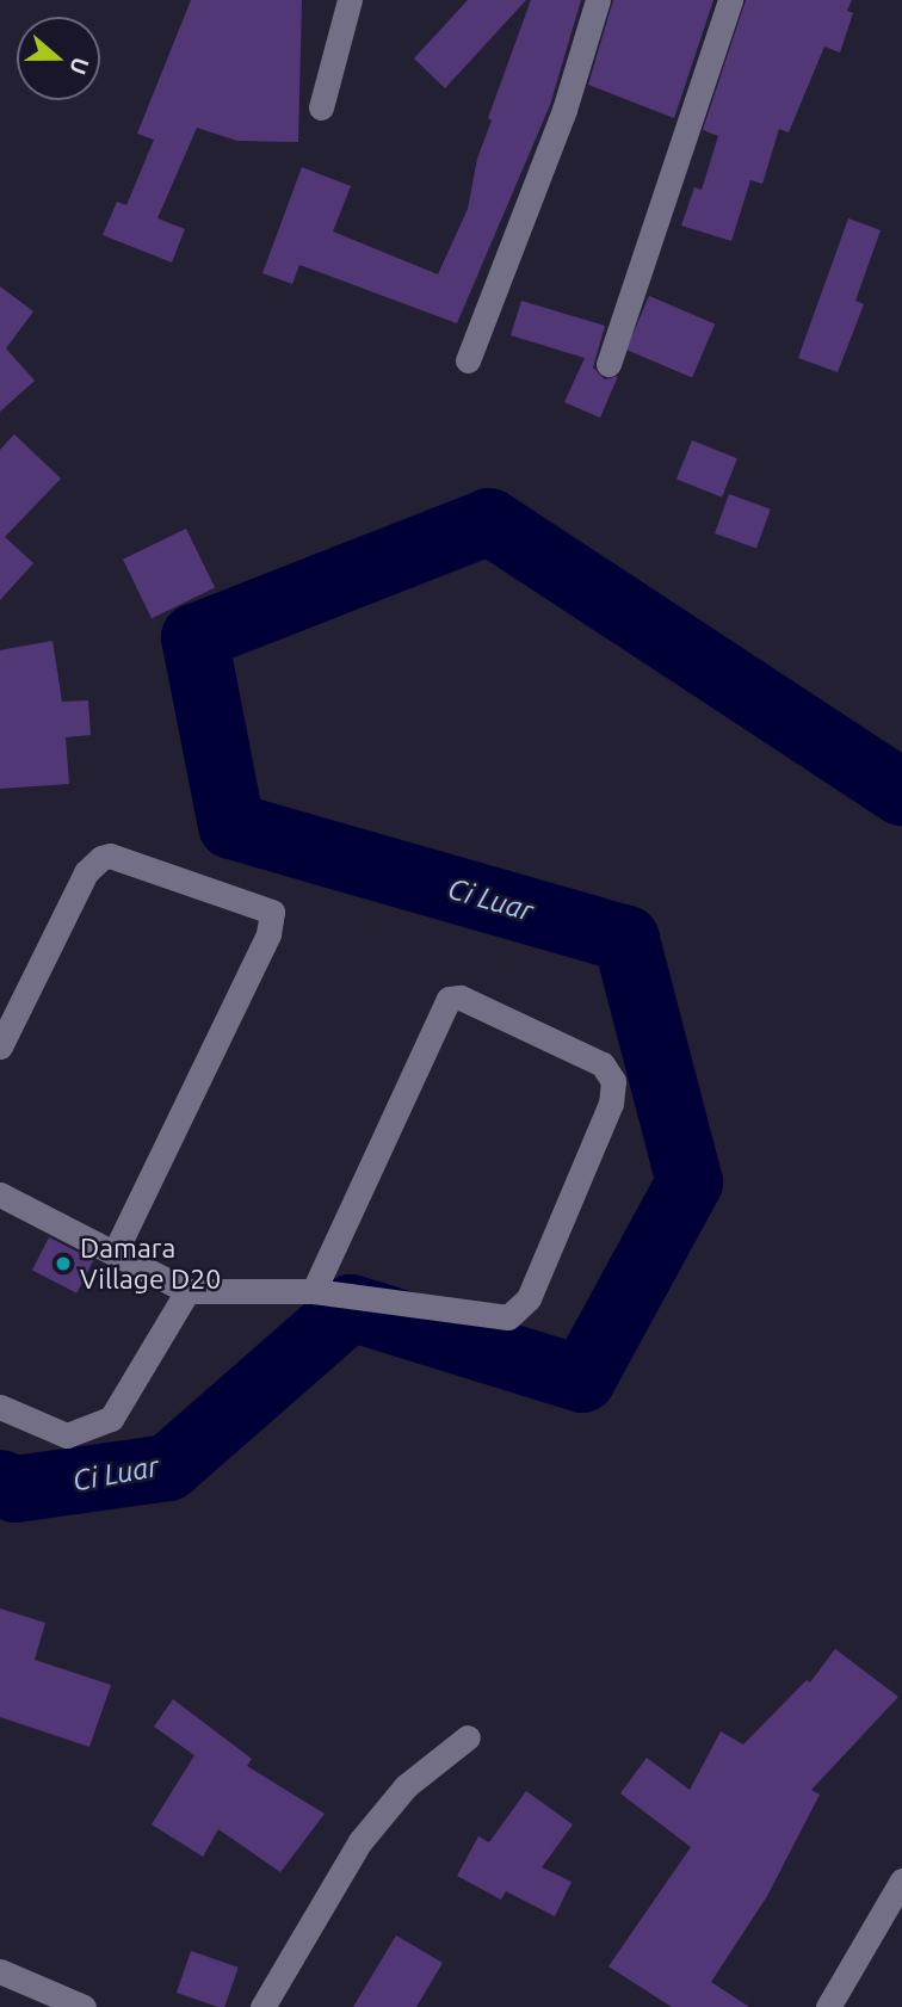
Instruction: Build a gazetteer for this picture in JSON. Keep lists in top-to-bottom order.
{
  "water": ["Ci Luar"],
  "places": ["Damara Village D20"],
  "north": "right"
}
